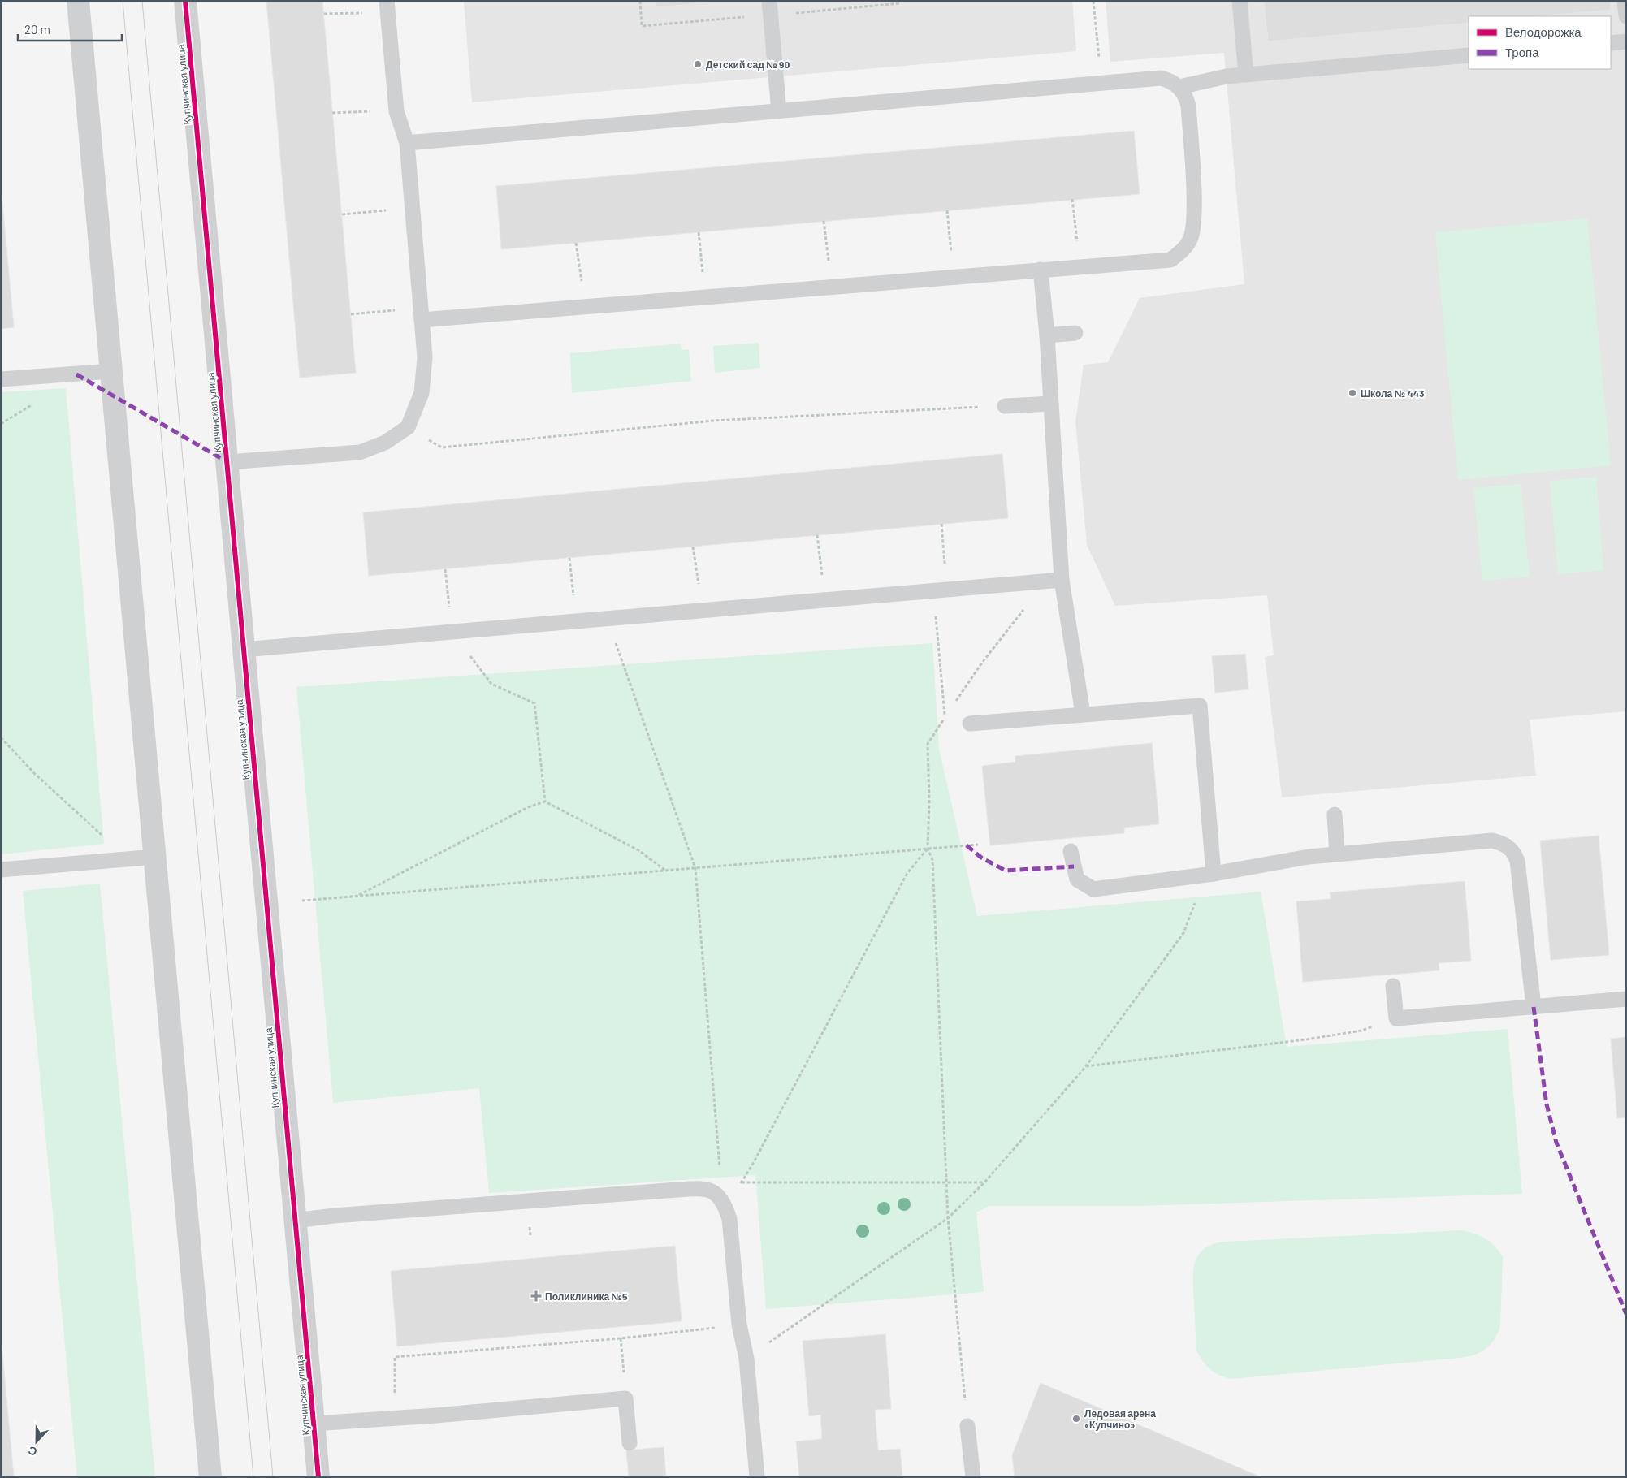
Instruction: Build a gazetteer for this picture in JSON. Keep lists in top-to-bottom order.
{
  "streets": {
    "street": ["Купчинская улица"]
  },
  "places": {
    "other": ["Детский сад № 90", "Школа № 443", "Ледовая арена «Купчино»"],
    "health": ["Поликлиника №5"]
  },
  "legend": ["Велодорожка", "Тропа"],
  "scale_bar": "20 m",
  "north": "bottom"
}
